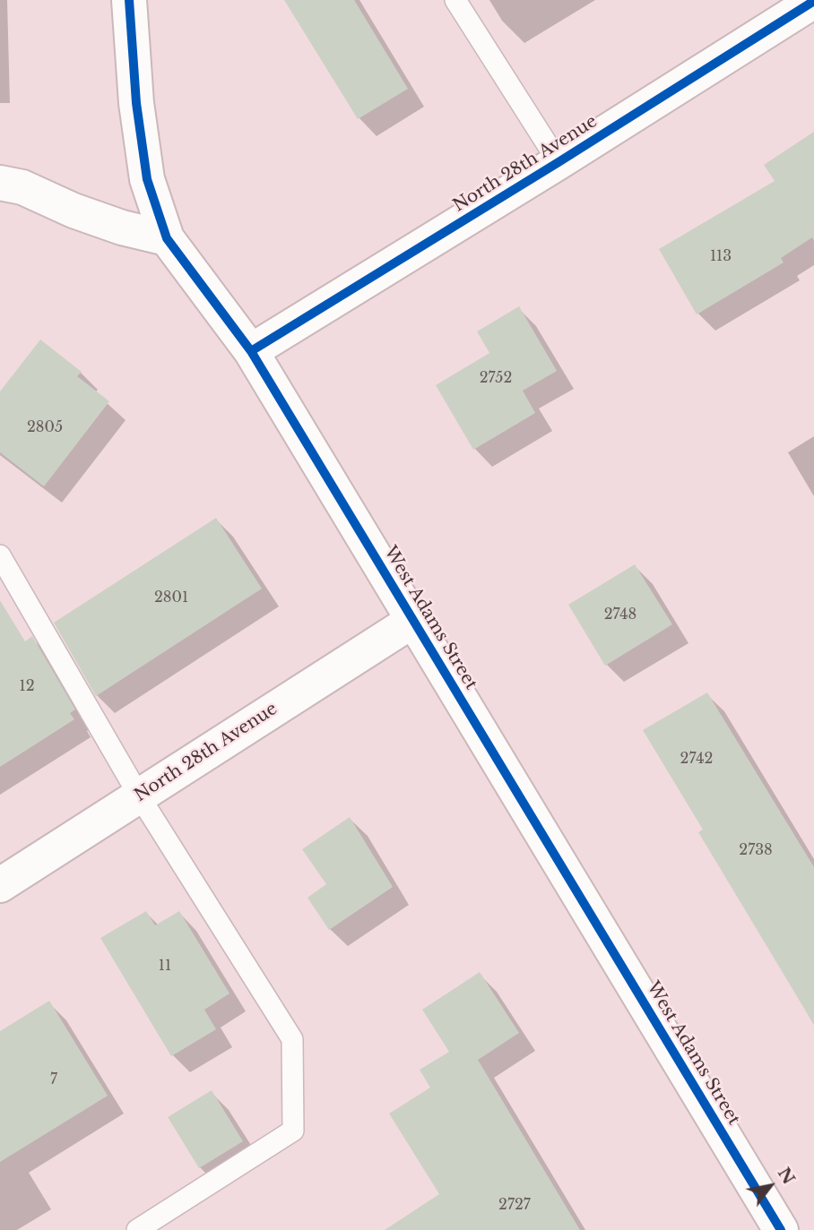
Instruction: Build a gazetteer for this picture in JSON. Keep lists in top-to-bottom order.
{
  "streets": {
    "street": ["North 28th Avenue", "West Adams Street"]
  },
  "crossings": [
    ["North 28th Avenue", "West Adams Street"]
  ],
  "house_numbers": [
    "113",
    "2752",
    "2805",
    "2801",
    "2748",
    "12",
    "2742",
    "2738",
    "11",
    "7",
    "2727"
  ],
  "north": "top right"
}
